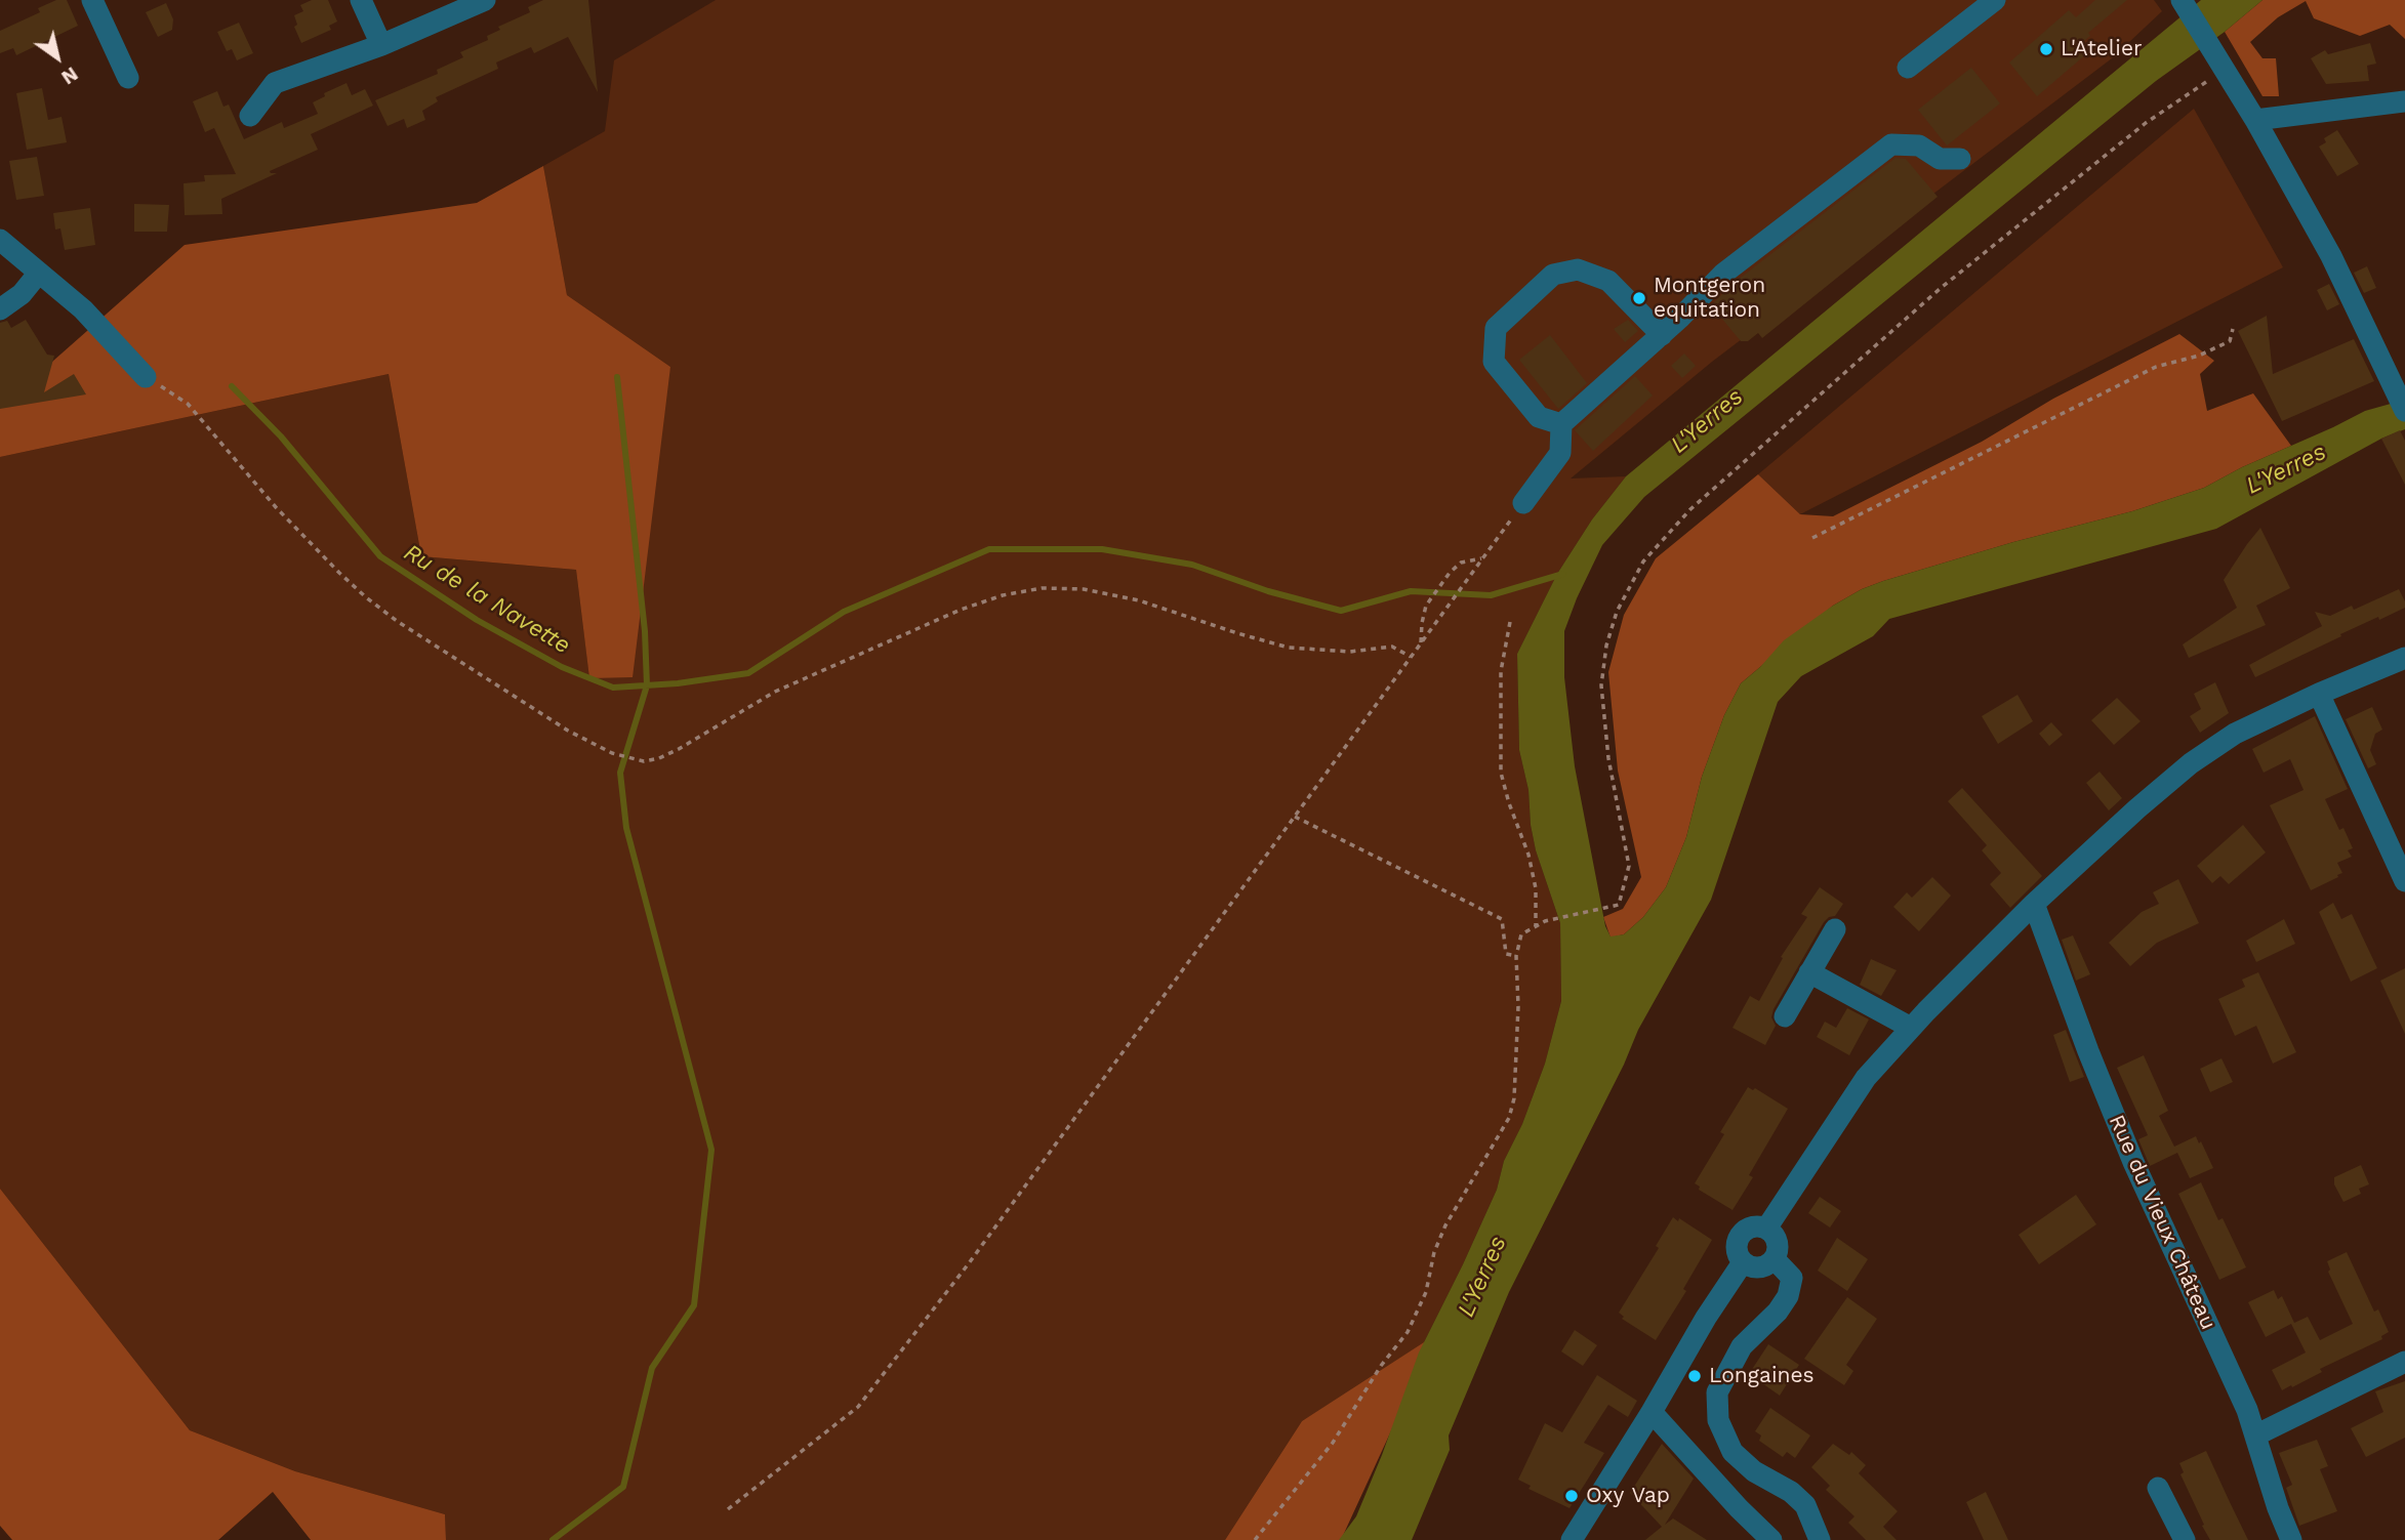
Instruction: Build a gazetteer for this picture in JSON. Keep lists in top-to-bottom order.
{
  "streets": {
    "street": ["Rue du Vieux Château"]
  },
  "water": ["L'Yerres", "Ru de la Navette"],
  "places": [
    "L'Atelier",
    "Montgeron equitation",
    "Longaines",
    "Oxy Vap"
  ],
  "north": "bottom right"
}
